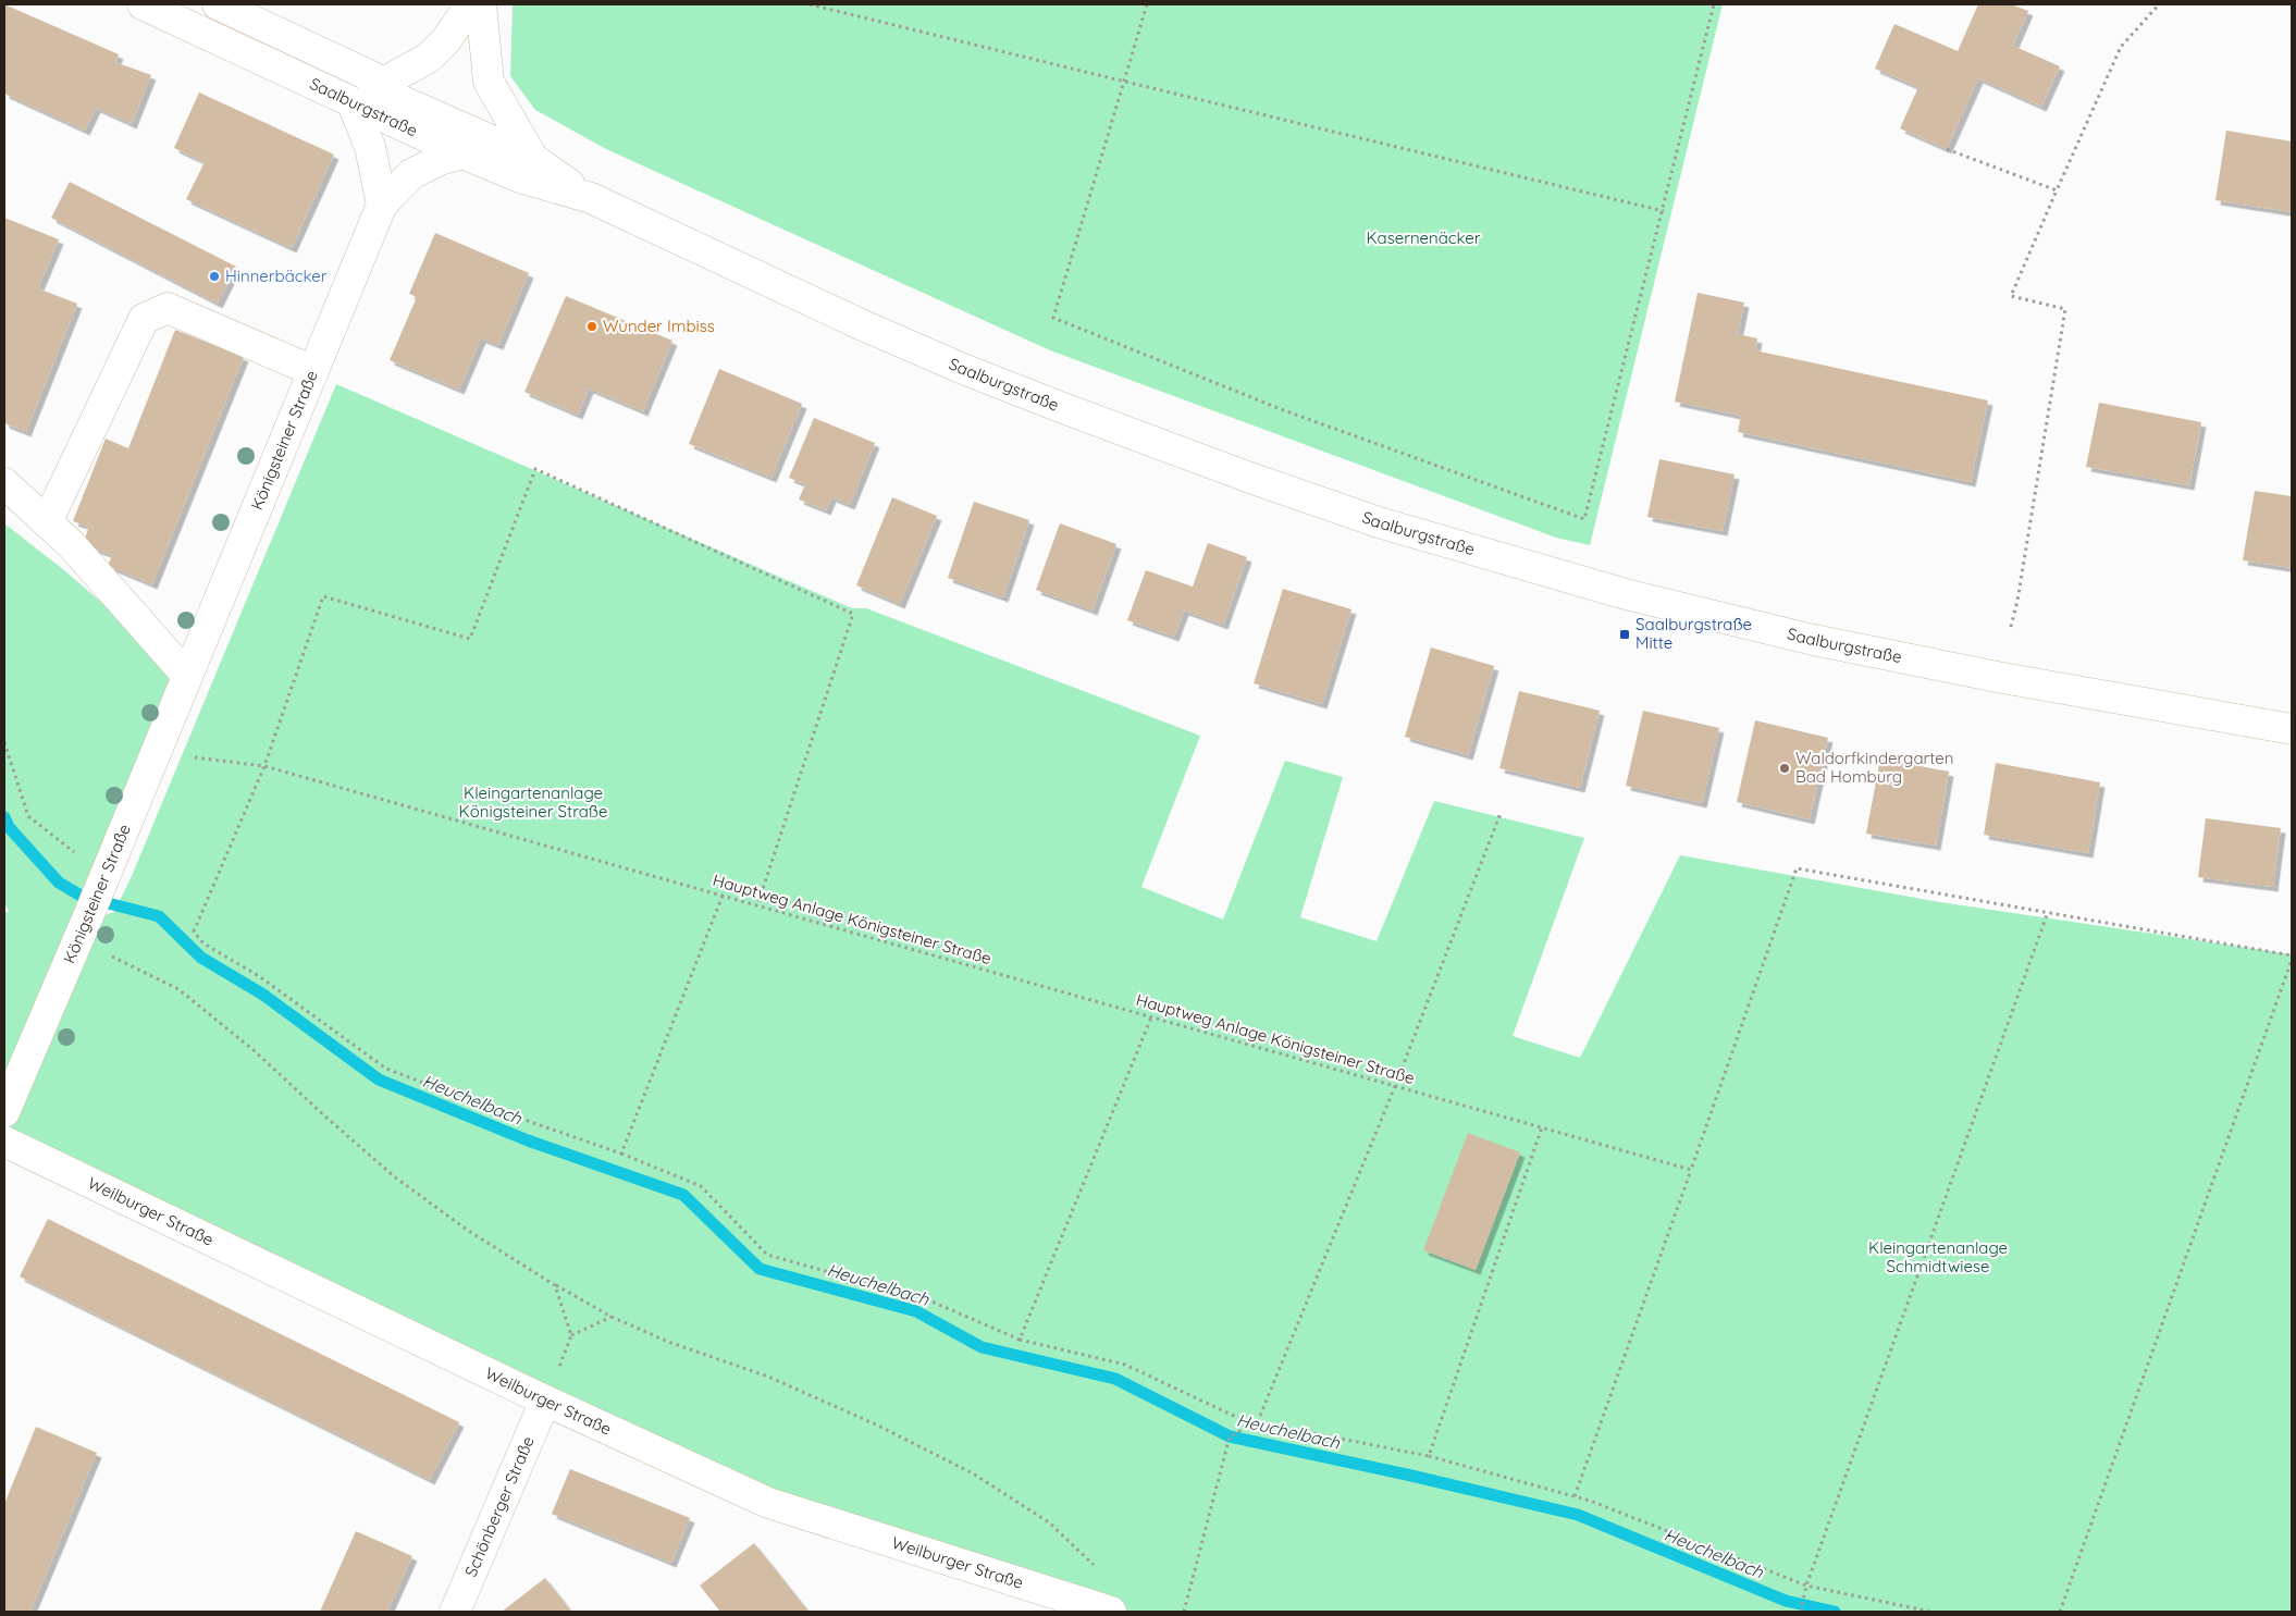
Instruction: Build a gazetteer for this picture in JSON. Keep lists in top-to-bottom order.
{
  "streets": {
    "street": [
      "Saalburgstraße",
      "Königsteiner Straße",
      "Weilburger Straße",
      "Schönberger Straße"
    ],
    "path": ["Hauptweg Anlage Königsteiner Straße"]
  },
  "crossings": [
    ["Saalburgstraße", "Königsteiner Straße"],
    ["Königsteiner Straße", "Hauptweg Anlage Königsteiner Straße"],
    ["Weilburger Straße", "Schönberger Straße"]
  ],
  "water": ["Heuchelbach"],
  "parks": ["Kasernenäcker", "Kleingartenanlage Königsteiner Straße", "Kleingartenanlage Schmidtwiese"],
  "places": {
    "other": ["Hinnerbäcker", "Wunder Imbiss", "Waldorfkindergarten Bad Homburg"],
    "transit": ["Saalburgstraße Mitte"]
  }
}
